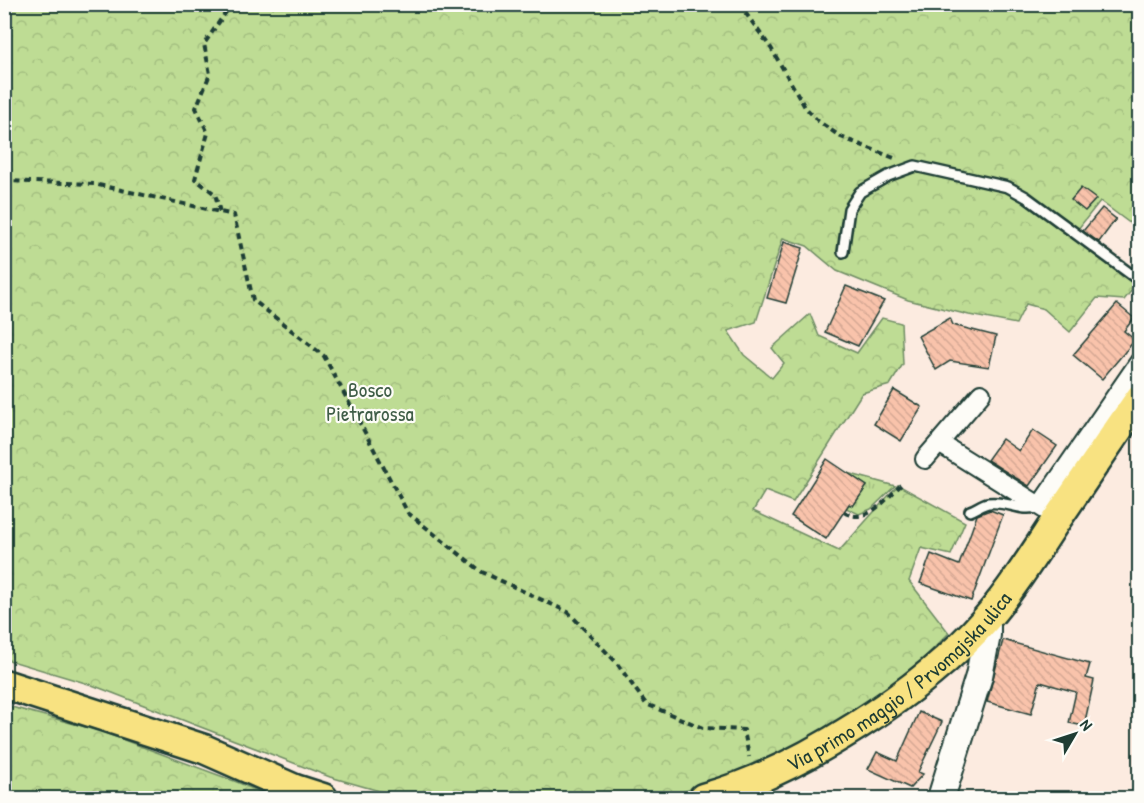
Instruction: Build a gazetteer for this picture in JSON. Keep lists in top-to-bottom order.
{
  "streets": {
    "main road": ["Via primo maggio / Prvomajska ulica"]
  },
  "parks": ["Bosco Pietrarossa"],
  "north": "top right"
}
